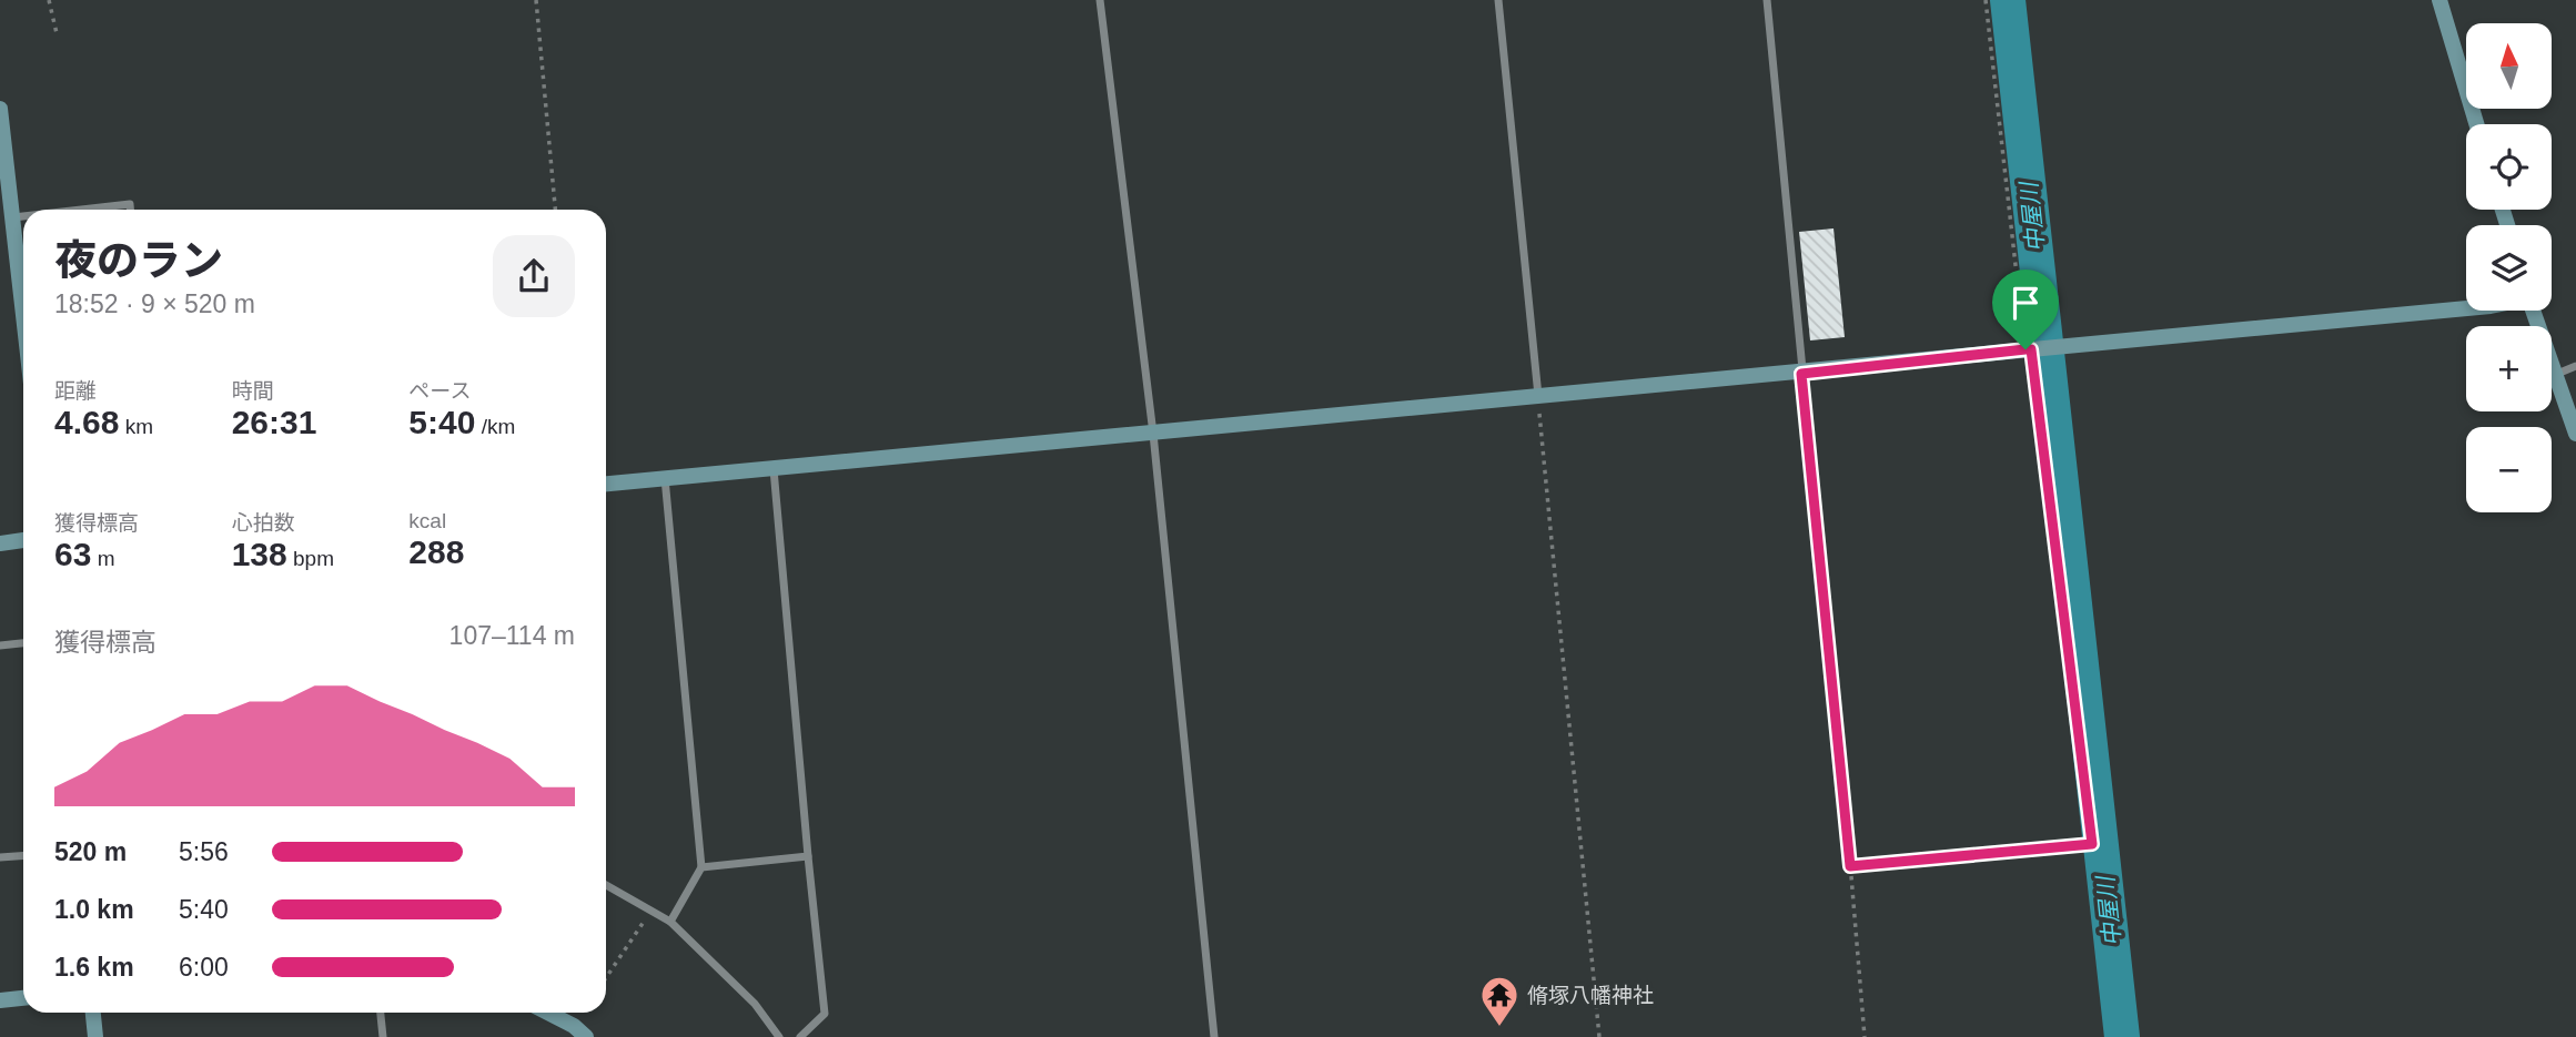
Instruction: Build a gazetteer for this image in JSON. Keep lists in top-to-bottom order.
{
  "water": ["中屋川"],
  "places": {
    "temple": ["脩塚八幡神社"]
  },
  "north": "top",
  "page": {
    "map_buttons": ["+", "−"],
    "heading": ["夜のラン", "18:52 · 9 × 520 m"],
    "stats": [
      ["距離", "4.68 km"],
      ["時間", "26:31"],
      ["ペース", "5:40 /km"],
      ["獲得標高", "63 m"],
      ["心拍数", "138 bpm"],
      ["kcal", "288"]
    ],
    "chart": ["獲得標高", "107–114 m"],
    "list": [
      {
        "name": "520 m",
        "note": "5:56"
      },
      {
        "name": "1.0 km",
        "note": "5:40"
      },
      {
        "name": "1.6 km",
        "note": "6:00"
      }
    ]
  }
}
